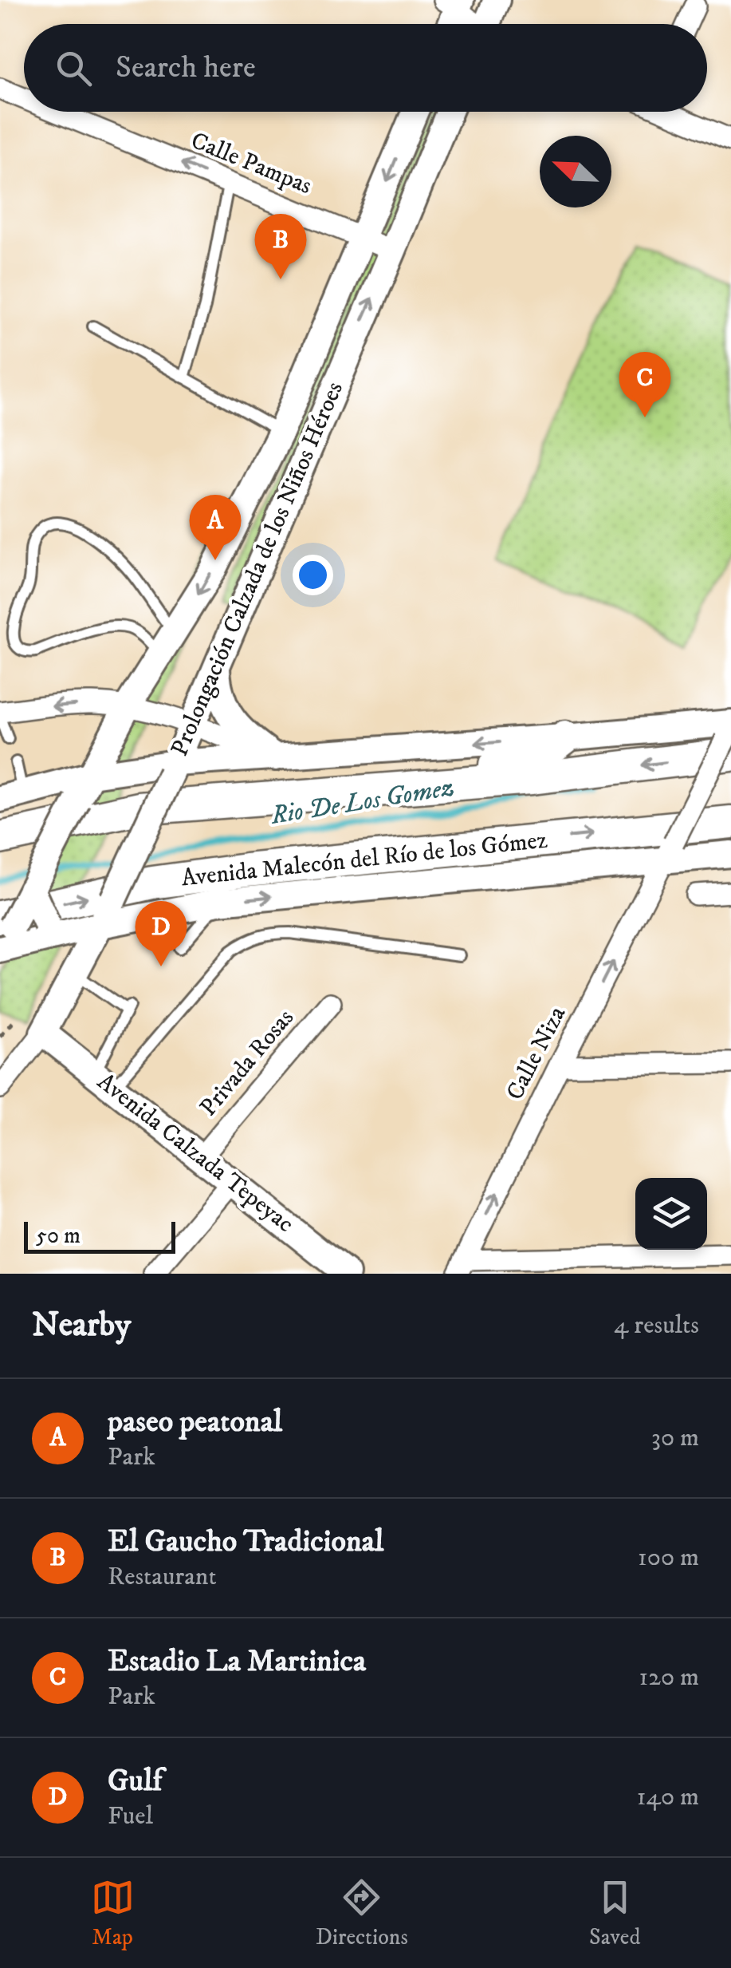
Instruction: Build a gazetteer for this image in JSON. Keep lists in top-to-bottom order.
{
  "streets": {
    "main road": ["Avenida Malecón del Río de los Gómez"],
    "street": [
      "Calle Pampas",
      "Prolongación Calzada de los Niños Héroes",
      "Calle Niza",
      "Privada Rosas",
      "Avenida Calzada Tepeyac"
    ]
  },
  "crossings": [
    ["Calle Pampas", "Prolongación Calzada de los Niños Héroes"],
    ["Prolongación Calzada de los Niños Héroes", "Avenida Malecón del Río de los Gómez"],
    ["Prolongación Calzada de los Niños Héroes", "Avenida Calzada Tepeyac"],
    ["Avenida Malecón del Río de los Gómez", "Calle Niza"],
    ["Privada Rosas", "Avenida Calzada Tepeyac"]
  ],
  "one_way": ["Calle Pampas", "Calle Niza"],
  "water": ["Rio De Los Gomez"],
  "scale_bar": "50 m",
  "north": "top left",
  "page": {
    "search": "Search here",
    "pins": [
      "B",
      "C",
      "A",
      "D"
    ],
    "scale": "50 m",
    "heading": ["Nearby", "4 results"],
    "list": [
      {
        "mark": "A",
        "name": "paseo peatonal",
        "note": "Park",
        "value": "30 m"
      },
      {
        "mark": "B",
        "name": "El Gaucho Tradicional",
        "note": "Restaurant",
        "value": "100 m"
      },
      {
        "mark": "C",
        "name": "Estadio La Martinica",
        "note": "Park",
        "value": "120 m"
      },
      {
        "mark": "D",
        "name": "Gulf",
        "note": "Fuel",
        "value": "140 m"
      }
    ],
    "nav": ["Map", "Directions", "Saved"]
  }
}
